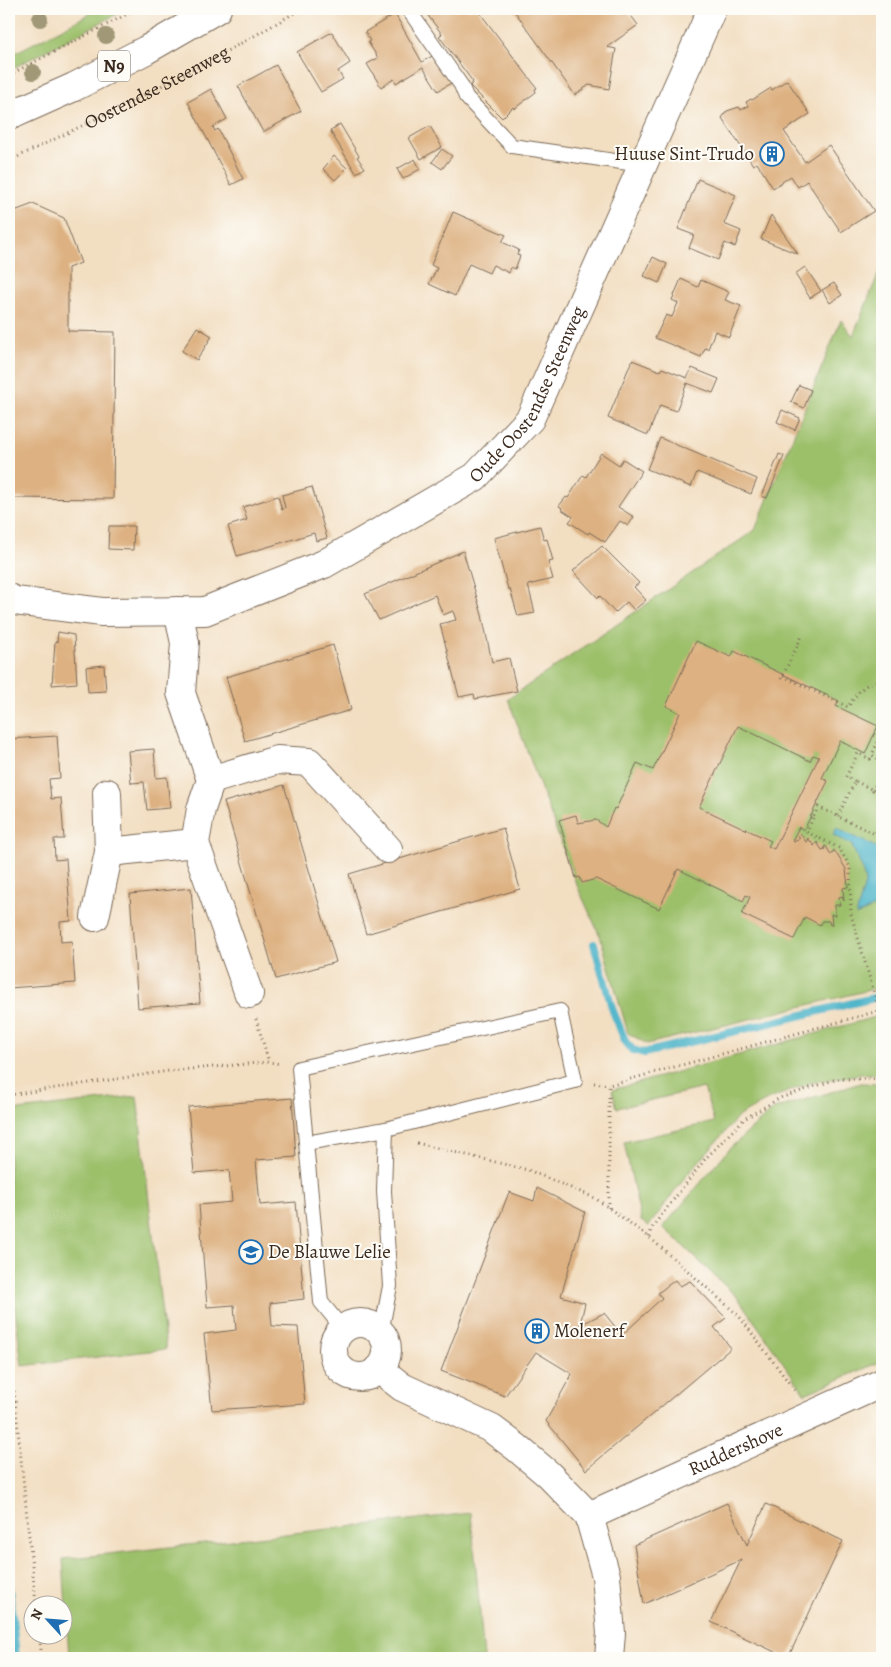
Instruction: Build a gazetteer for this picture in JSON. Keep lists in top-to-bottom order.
{
  "streets": {
    "street": [
      "N9",
      "Oostendse Steenweg",
      "Oude Oostendse Steenweg",
      "Ruddershove"
    ]
  },
  "places": {
    "building": ["Huuse Sint-Trudo", "Molenerf"],
    "school or university": ["De Blauwe Lelie"]
  },
  "north": "top left"
}
